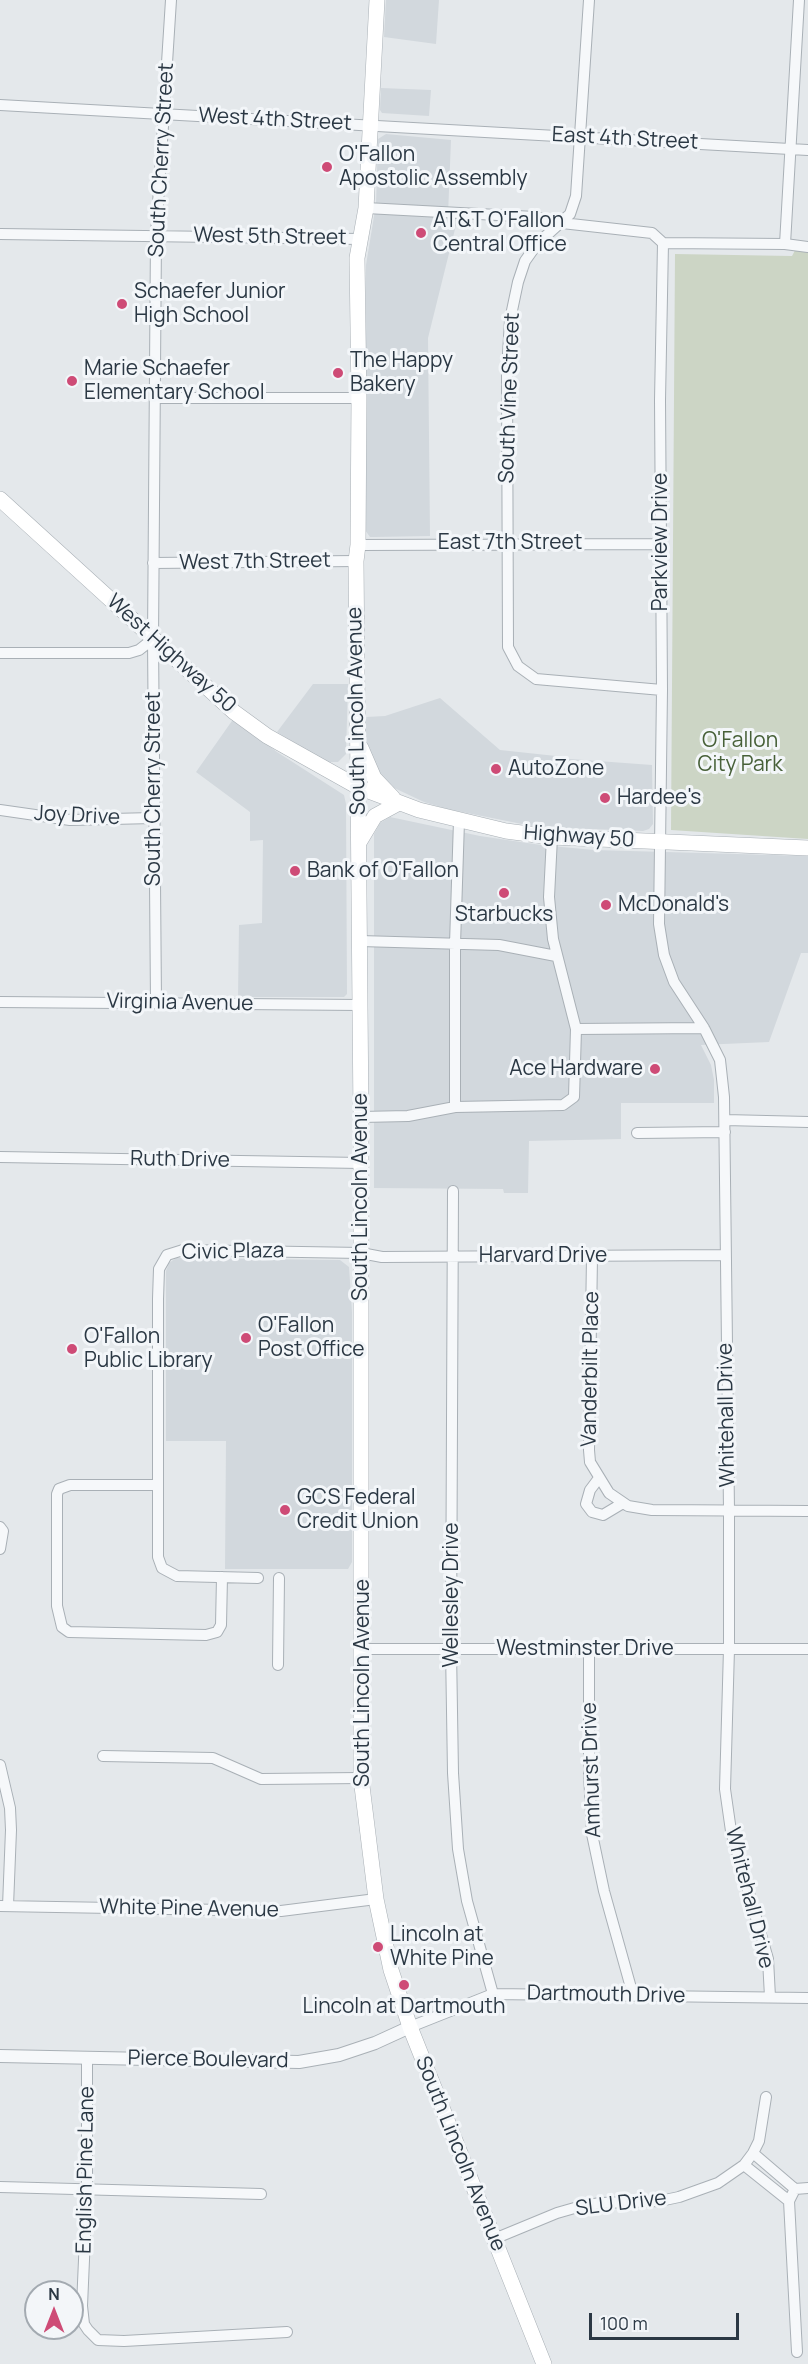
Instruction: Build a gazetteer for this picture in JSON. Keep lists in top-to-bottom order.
{
  "streets": {
    "main road": ["West Highway 50", "South Lincoln Avenue", "Highway 50"],
    "street": [
      "West 4th Street",
      "East 4th Street",
      "South Cherry Street",
      "West 5th Street",
      "South Vine Street",
      "Parkview Drive",
      "East 7th Street",
      "West 7th Street",
      "Joy Drive",
      "Virginia Avenue",
      "Ruth Drive",
      "Civic Plaza",
      "Harvard Drive",
      "Vanderbilt Place",
      "Whitehall Drive",
      "Wellesley Drive",
      "Westminster Drive",
      "Amhurst Drive",
      "White Pine Avenue",
      "Dartmouth Drive",
      "Pierce Boulevard",
      "English Pine Lane",
      "SLU Drive"
    ]
  },
  "crossings": [
    ["West 4th Street", "East 4th Street"],
    ["West 4th Street", "South Cherry Street"],
    ["West 4th Street", "South Lincoln Avenue"],
    ["East 4th Street", "South Vine Street"],
    ["East 4th Street", "South Lincoln Avenue"],
    ["South Cherry Street", "West 5th Street"],
    ["South Cherry Street", "West 7th Street"],
    ["South Cherry Street", "West Highway 50"],
    ["South Cherry Street", "Joy Drive"],
    ["South Cherry Street", "Virginia Avenue"],
    ["West 5th Street", "South Lincoln Avenue"],
    ["South Vine Street", "Parkview Drive"],
    ["South Vine Street", "East 7th Street"],
    ["Parkview Drive", "East 7th Street"],
    ["Parkview Drive", "Highway 50"],
    ["Parkview Drive", "Whitehall Drive"],
    ["East 7th Street", "South Lincoln Avenue"],
    ["West 7th Street", "South Lincoln Avenue"],
    ["West Highway 50", "South Lincoln Avenue"],
    ["West Highway 50", "Highway 50"],
    ["South Lincoln Avenue", "Highway 50"],
    ["South Lincoln Avenue", "Virginia Avenue"],
    ["South Lincoln Avenue", "Ruth Drive"],
    ["South Lincoln Avenue", "Civic Plaza"],
    ["South Lincoln Avenue", "Harvard Drive"],
    ["South Lincoln Avenue", "Westminster Drive"],
    ["South Lincoln Avenue", "White Pine Avenue"],
    ["South Lincoln Avenue", "Dartmouth Drive"],
    ["South Lincoln Avenue", "Pierce Boulevard"],
    ["South Lincoln Avenue", "SLU Drive"],
    ["Highway 50", "Whitehall Drive"],
    ["Civic Plaza", "Harvard Drive"],
    ["Harvard Drive", "Vanderbilt Place"],
    ["Harvard Drive", "Whitehall Drive"],
    ["Harvard Drive", "Wellesley Drive"],
    ["Whitehall Drive", "Westminster Drive"],
    ["Whitehall Drive", "Dartmouth Drive"],
    ["Wellesley Drive", "Westminster Drive"],
    ["Wellesley Drive", "Dartmouth Drive"],
    ["Westminster Drive", "Amhurst Drive"],
    ["Amhurst Drive", "Dartmouth Drive"],
    ["Dartmouth Drive", "Pierce Boulevard"],
    ["Pierce Boulevard", "English Pine Lane"]
  ],
  "parks": ["O'Fallon City Park"],
  "places": [
    "O'Fallon Apostolic Assembly",
    "AT&T O'Fallon Central Office",
    "Schaefer Junior High School",
    "The Happy Bakery",
    "Marie Schaefer Elementary School",
    "AutoZone",
    "Hardee's",
    "Bank of O'Fallon",
    "Starbucks",
    "McDonald's",
    "Ace Hardware",
    "O'Fallon Post Office",
    "O'Fallon Public Library",
    "GCS Federal Credit Union",
    "Lincoln at White Pine",
    "Lincoln at Dartmouth"
  ],
  "scale_bar": "100 m",
  "north": "top"
}
